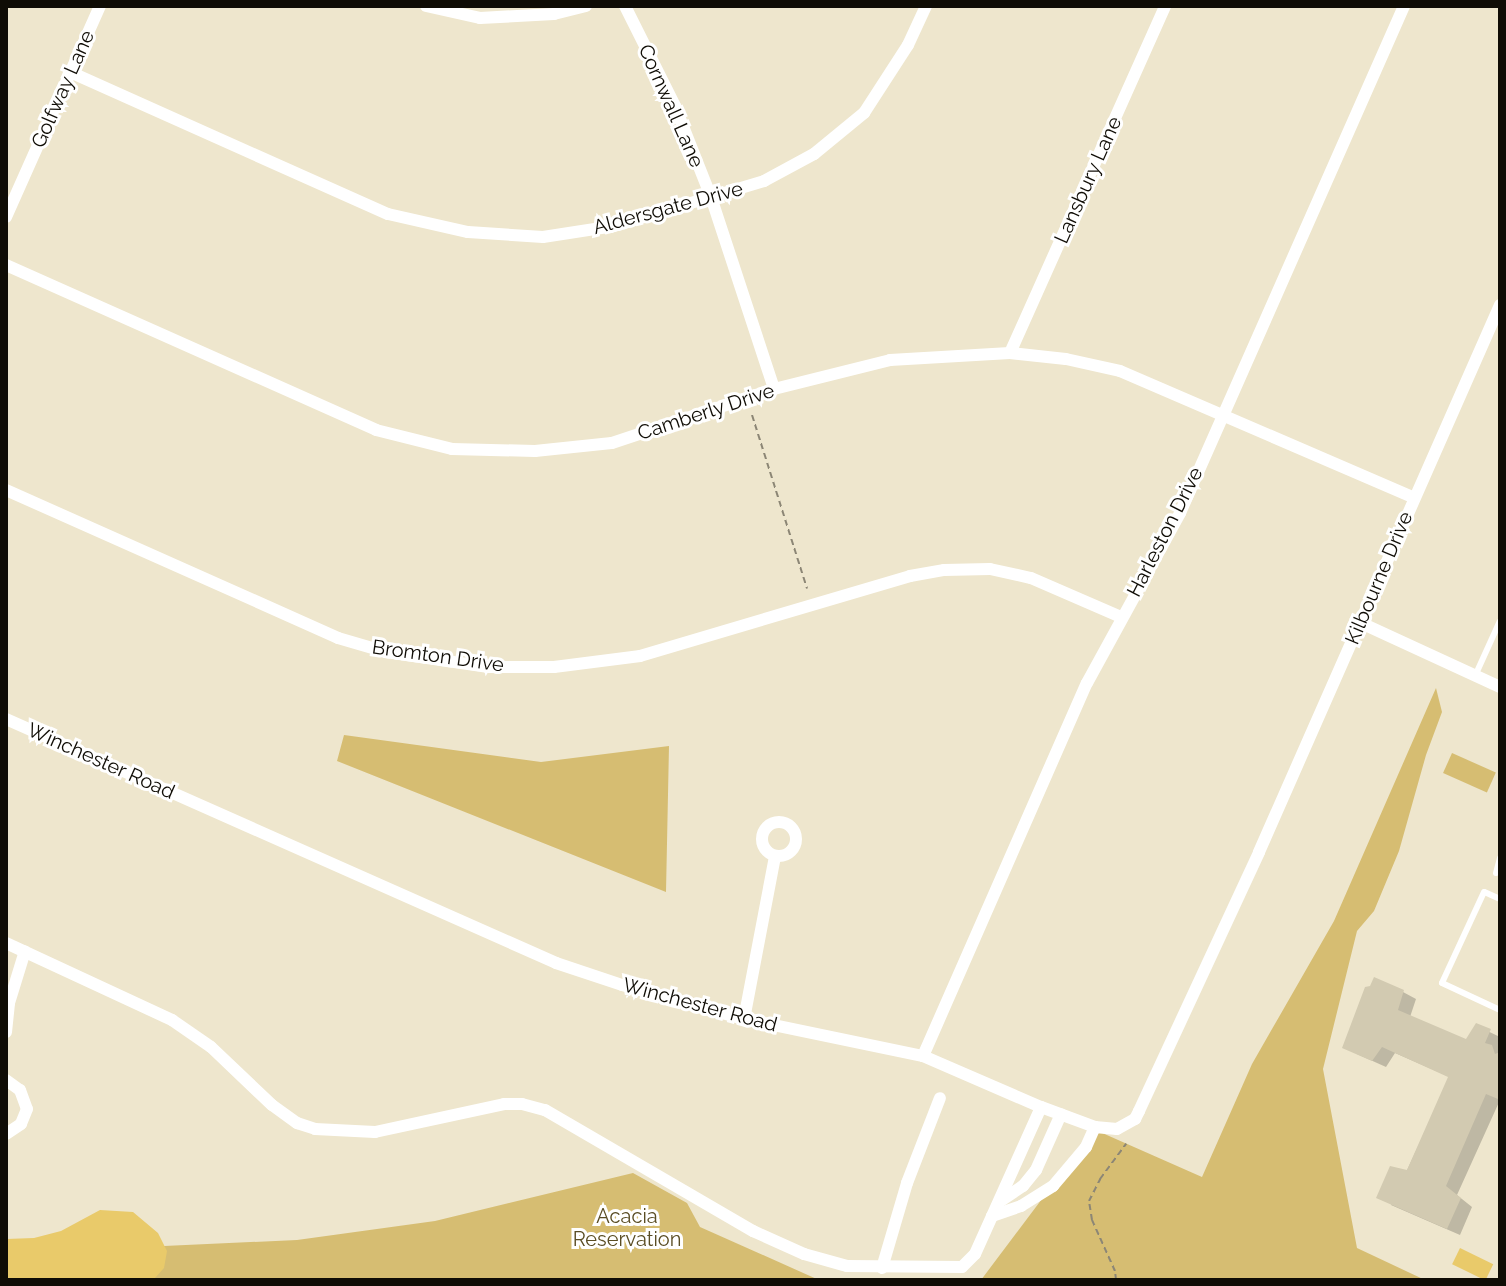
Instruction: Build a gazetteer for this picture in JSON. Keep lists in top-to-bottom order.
{
  "streets": {
    "street": [
      "Golfway Lane",
      "Cornwall Lane",
      "Lansbury Lane",
      "Aldersgate Drive",
      "Camberly Drive",
      "Harleston Drive",
      "Kilbourne Drive",
      "Bromton Drive",
      "Winchester Road"
    ]
  },
  "crossings": [
    ["Golfway Lane", "Aldersgate Drive"],
    ["Cornwall Lane", "Aldersgate Drive"],
    ["Cornwall Lane", "Camberly Drive"],
    ["Lansbury Lane", "Camberly Drive"],
    ["Camberly Drive", "Harleston Drive"],
    ["Camberly Drive", "Kilbourne Drive"],
    ["Harleston Drive", "Bromton Drive"],
    ["Harleston Drive", "Winchester Road"],
    ["Kilbourne Drive", "Winchester Road"]
  ],
  "parks": ["Acacia Reservation"]
}
